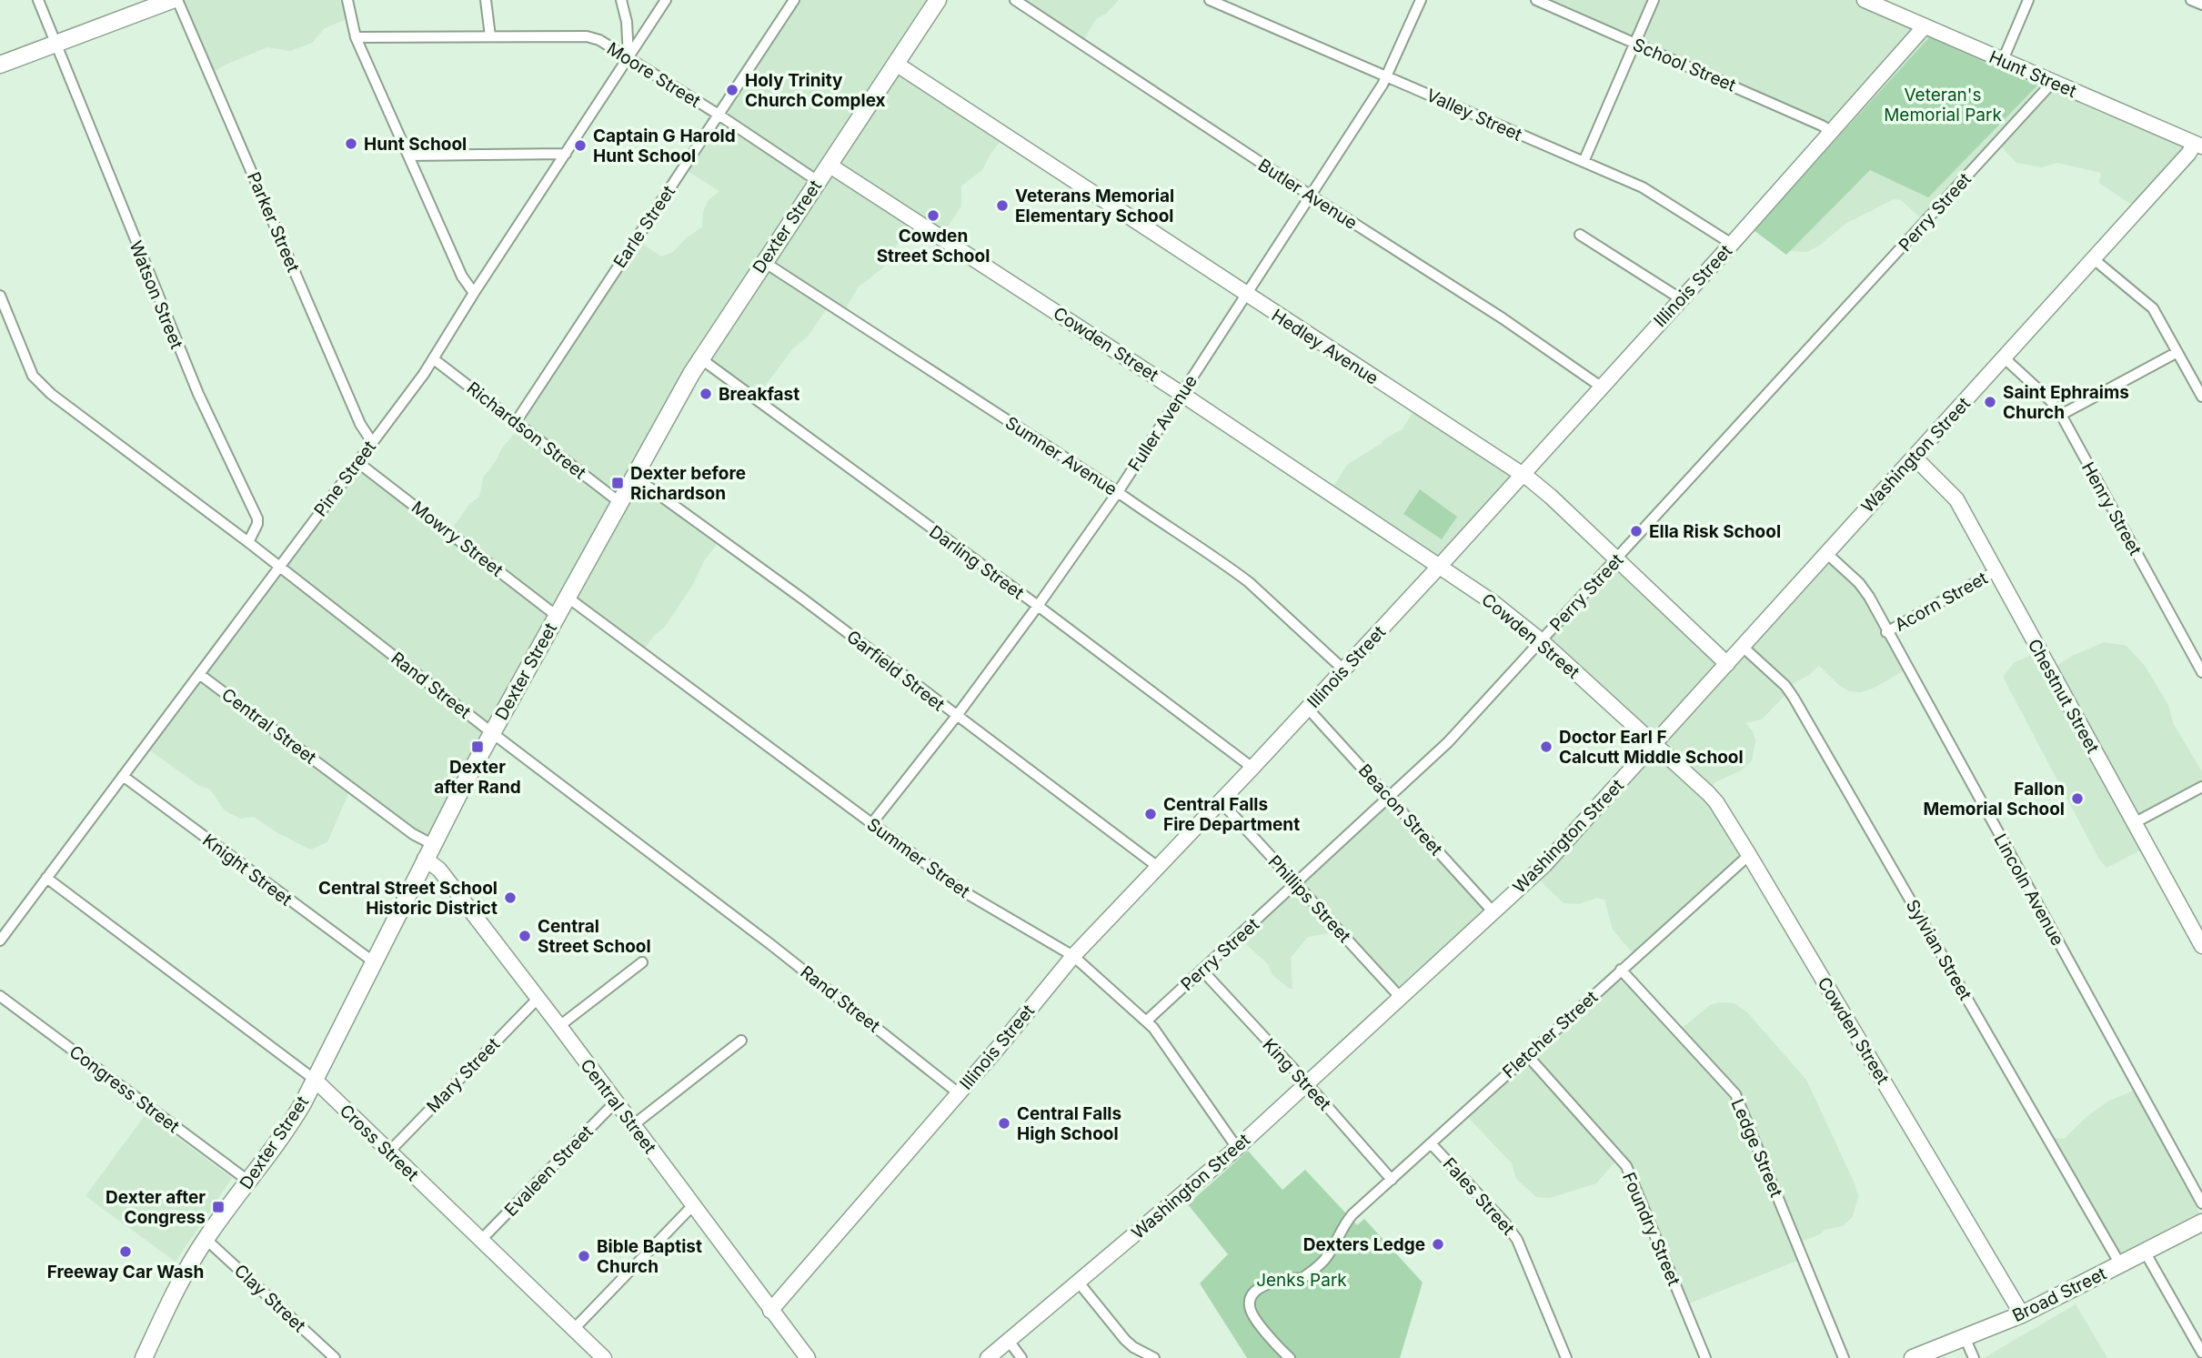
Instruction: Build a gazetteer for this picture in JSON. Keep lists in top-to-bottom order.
{
  "streets": {
    "main road": ["Dexter Street", "Broad Street"],
    "street": [
      "School Street",
      "Hunt Street",
      "Moore Street",
      "Valley Street",
      "Butler Avenue",
      "Perry Street",
      "Parker Street",
      "Earle Street",
      "Illinois Street",
      "Watson Street",
      "Cowden Street",
      "Hedley Avenue",
      "Fuller Avenue",
      "Richardson Street",
      "Washington Street",
      "Sumner Avenue",
      "Pine Street",
      "Henry Street",
      "Mowry Street",
      "Darling Street",
      "Acorn Street",
      "Garfield Street",
      "Rand Street",
      "Chestnut Street",
      "Central Street",
      "Beacon Street",
      "Summer Street",
      "Knight Street",
      "Lincoln Avenue",
      "Phillips Street",
      "Sylvian Street",
      "Fletcher Street",
      "King Street",
      "Mary Street",
      "Congress Street",
      "Cross Street",
      "Ledge Street",
      "Evaleen Street",
      "Fales Street",
      "Foundry Street",
      "Clay Street"
    ]
  },
  "crossings": [
    ["School Street", "Illinois Street"],
    ["Hunt Street", "Perry Street"],
    ["Hunt Street", "Illinois Street"],
    ["Hunt Street", "Washington Street"],
    ["Moore Street", "Earle Street"],
    ["Moore Street", "Dexter Street"],
    ["Moore Street", "Pine Street"],
    ["Valley Street", "Illinois Street"],
    ["Valley Street", "Fuller Avenue"],
    ["Butler Avenue", "Illinois Street"],
    ["Butler Avenue", "Fuller Avenue"],
    ["Perry Street", "Cowden Street"],
    ["Perry Street", "Hedley Avenue"],
    ["Perry Street", "Beacon Street"],
    ["Perry Street", "Summer Street"],
    ["Perry Street", "Phillips Street"],
    ["Perry Street", "King Street"],
    ["Parker Street", "Pine Street"],
    ["Earle Street", "Richardson Street"],
    ["Dexter Street", "Cowden Street"],
    ["Dexter Street", "Hedley Avenue"],
    ["Dexter Street", "Richardson Street"],
    ["Dexter Street", "Sumner Avenue"],
    ["Dexter Street", "Mowry Street"],
    ["Dexter Street", "Darling Street"],
    ["Dexter Street", "Garfield Street"],
    ["Dexter Street", "Rand Street"],
    ["Dexter Street", "Central Street"],
    ["Dexter Street", "Summer Street"],
    ["Dexter Street", "Knight Street"],
    ["Dexter Street", "Congress Street"],
    ["Dexter Street", "Cross Street"],
    ["Dexter Street", "Clay Street"],
    ["Illinois Street", "Cowden Street"],
    ["Illinois Street", "Hedley Avenue"],
    ["Illinois Street", "Sumner Avenue"],
    ["Illinois Street", "Darling Street"],
    ["Illinois Street", "Garfield Street"],
    ["Illinois Street", "Rand Street"],
    ["Illinois Street", "Central Street"],
    ["Illinois Street", "Beacon Street"],
    ["Illinois Street", "Summer Street"],
    ["Illinois Street", "Phillips Street"],
    ["Watson Street", "Rand Street"],
    ["Cowden Street", "Fuller Avenue"],
    ["Cowden Street", "Washington Street"],
    ["Cowden Street", "Fletcher Street"],
    ["Cowden Street", "Broad Street"],
    ["Hedley Avenue", "Fuller Avenue"],
    ["Hedley Avenue", "Washington Street"],
    ["Fuller Avenue", "Sumner Avenue"],
    ["Fuller Avenue", "Darling Street"],
    ["Fuller Avenue", "Garfield Street"],
    ["Fuller Avenue", "Summer Street"],
    ["Richardson Street", "Pine Street"],
    ["Washington Street", "Henry Street"],
    ["Washington Street", "Chestnut Street"],
    ["Washington Street", "Beacon Street"],
    ["Washington Street", "Summer Street"],
    ["Washington Street", "Lincoln Avenue"],
    ["Washington Street", "Phillips Street"],
    ["Washington Street", "Sylvian Street"],
    ["Washington Street", "King Street"],
    ["Pine Street", "Mowry Street"],
    ["Pine Street", "Rand Street"],
    ["Pine Street", "Central Street"],
    ["Pine Street", "Knight Street"],
    ["Pine Street", "Cross Street"],
    ["Acorn Street", "Chestnut Street"],
    ["Acorn Street", "Lincoln Avenue"],
    ["Central Street", "Mary Street"],
    ["Central Street", "Evaleen Street"],
    ["Sylvian Street", "Broad Street"],
    ["Fletcher Street", "King Street"],
    ["Fletcher Street", "Ledge Street"],
    ["Fletcher Street", "Fales Street"],
    ["Fletcher Street", "Foundry Street"],
    ["Mary Street", "Cross Street"],
    ["Cross Street", "Evaleen Street"]
  ],
  "parks": ["Veteran's Memorial Park", "Jenks Park"],
  "places": {
    "other": [
      "Holy Trinity Church Complex",
      "Hunt School",
      "Captain G Harold Hunt School",
      "Veterans Memorial Elementary School",
      "Cowden Street School",
      "Breakfast",
      "Saint Ephraims Church",
      "Ella Risk School",
      "Doctor Earl F Calcutt Middle School",
      "Fallon Memorial School",
      "Central Falls Fire Department",
      "Central Street School Historic District",
      "Central Street School",
      "Central Falls High School",
      "Dexters Ledge",
      "Freeway Car Wash",
      "Bible Baptist Church"
    ],
    "transit": ["Dexter before Richardson", "Dexter after Rand", "Dexter after Congress"]
  }
}
